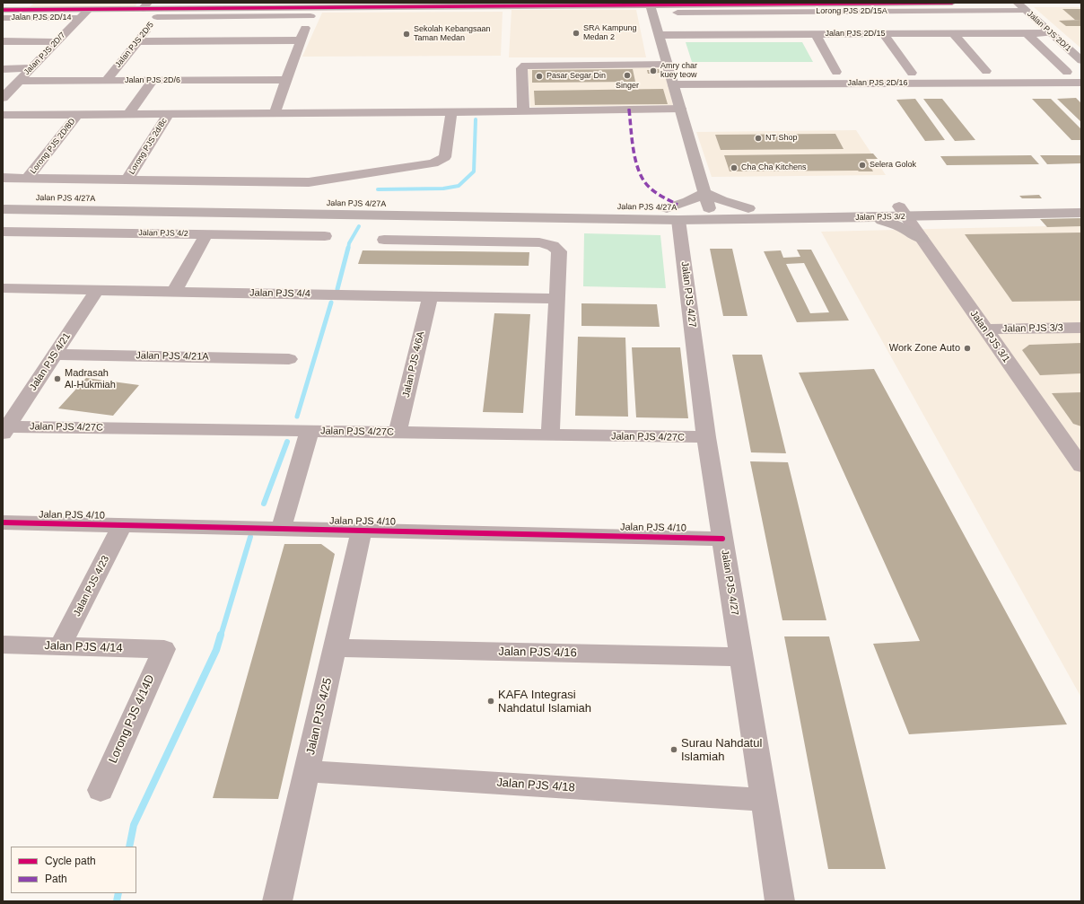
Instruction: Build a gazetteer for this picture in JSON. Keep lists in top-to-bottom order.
{
  "streets": {
    "street": [
      "Lorong PJS 2D/15A",
      "Jalan PJS 2D/14",
      "Jalan PJS 2D/1",
      "Jalan PJS 2D/15",
      "Jalan PJS 2D/5",
      "Jalan PJS 2D/7",
      "Jalan PJS 2D/6",
      "Jalan PJS 2D/16",
      "Lorong PJS 2D/8D",
      "Lorong PJS 2d/8c",
      "Jalan PJS 4/27A",
      "Jalan PJS 3/2",
      "Jalan PJS 4/2",
      "Jalan PJS 4/4",
      "Jalan PJS 4/27",
      "Jalan PJS 3/3",
      "Jalan PJS 3/1",
      "Jalan PJS 4/21A",
      "Jalan PJS 4/21",
      "Jalan PJS 4/6A",
      "Jalan PJS 4/27C",
      "Jalan PJS 4/10",
      "Jalan PJS 4/23",
      "Jalan PJS 4/14",
      "Jalan PJS 4/16",
      "Jalan PJS 4/25",
      "Lorong PJS 4/14D",
      "Jalan PJS 4/18"
    ]
  },
  "crossings": [
    ["Lorong PJS 2D/15A", "Jalan PJS 2D/1"],
    ["Jalan PJS 2D/14", "Jalan PJS 2D/7"],
    ["Jalan PJS 2D/1", "Jalan PJS 2D/15"],
    ["Jalan PJS 2D/5", "Jalan PJS 2D/6"],
    ["Jalan PJS 2D/7", "Jalan PJS 2D/6"],
    ["Jalan PJS 4/27A", "Jalan PJS 3/2"],
    ["Jalan PJS 4/27A", "Jalan PJS 4/27"],
    ["Jalan PJS 3/2", "Jalan PJS 4/27"],
    ["Jalan PJS 3/2", "Jalan PJS 3/1"],
    ["Jalan PJS 4/4", "Jalan PJS 4/21"],
    ["Jalan PJS 4/4", "Jalan PJS 4/6A"],
    ["Jalan PJS 4/27", "Jalan PJS 4/27C"],
    ["Jalan PJS 4/27", "Jalan PJS 4/10"],
    ["Jalan PJS 4/27", "Jalan PJS 4/16"],
    ["Jalan PJS 4/27", "Jalan PJS 4/18"],
    ["Jalan PJS 3/3", "Jalan PJS 3/1"],
    ["Jalan PJS 4/21A", "Jalan PJS 4/21"],
    ["Jalan PJS 4/21", "Jalan PJS 4/27C"],
    ["Jalan PJS 4/6A", "Jalan PJS 4/27C"],
    ["Jalan PJS 4/10", "Jalan PJS 4/23"],
    ["Jalan PJS 4/10", "Jalan PJS 4/25"],
    ["Jalan PJS 4/23", "Jalan PJS 4/14"],
    ["Jalan PJS 4/14", "Lorong PJS 4/14D"],
    ["Jalan PJS 4/16", "Jalan PJS 4/25"],
    ["Jalan PJS 4/25", "Jalan PJS 4/18"]
  ],
  "places": [
    "SRA Kampung Medan 2",
    "Sekolah Kebangsaan Taman Medan",
    "Amry char kuey teow",
    "Singer",
    "Pasar Segar Din",
    "NT Shop",
    "Selera Golok",
    "Cha Cha Kitchens",
    "Work Zone Auto",
    "Madrasah Al-Hukmiah",
    "KAFA Integrasi Nahdatul Islamiah",
    "Surau Nahdatul Islamiah"
  ],
  "legend": ["Cycle path", "Path"]
}
